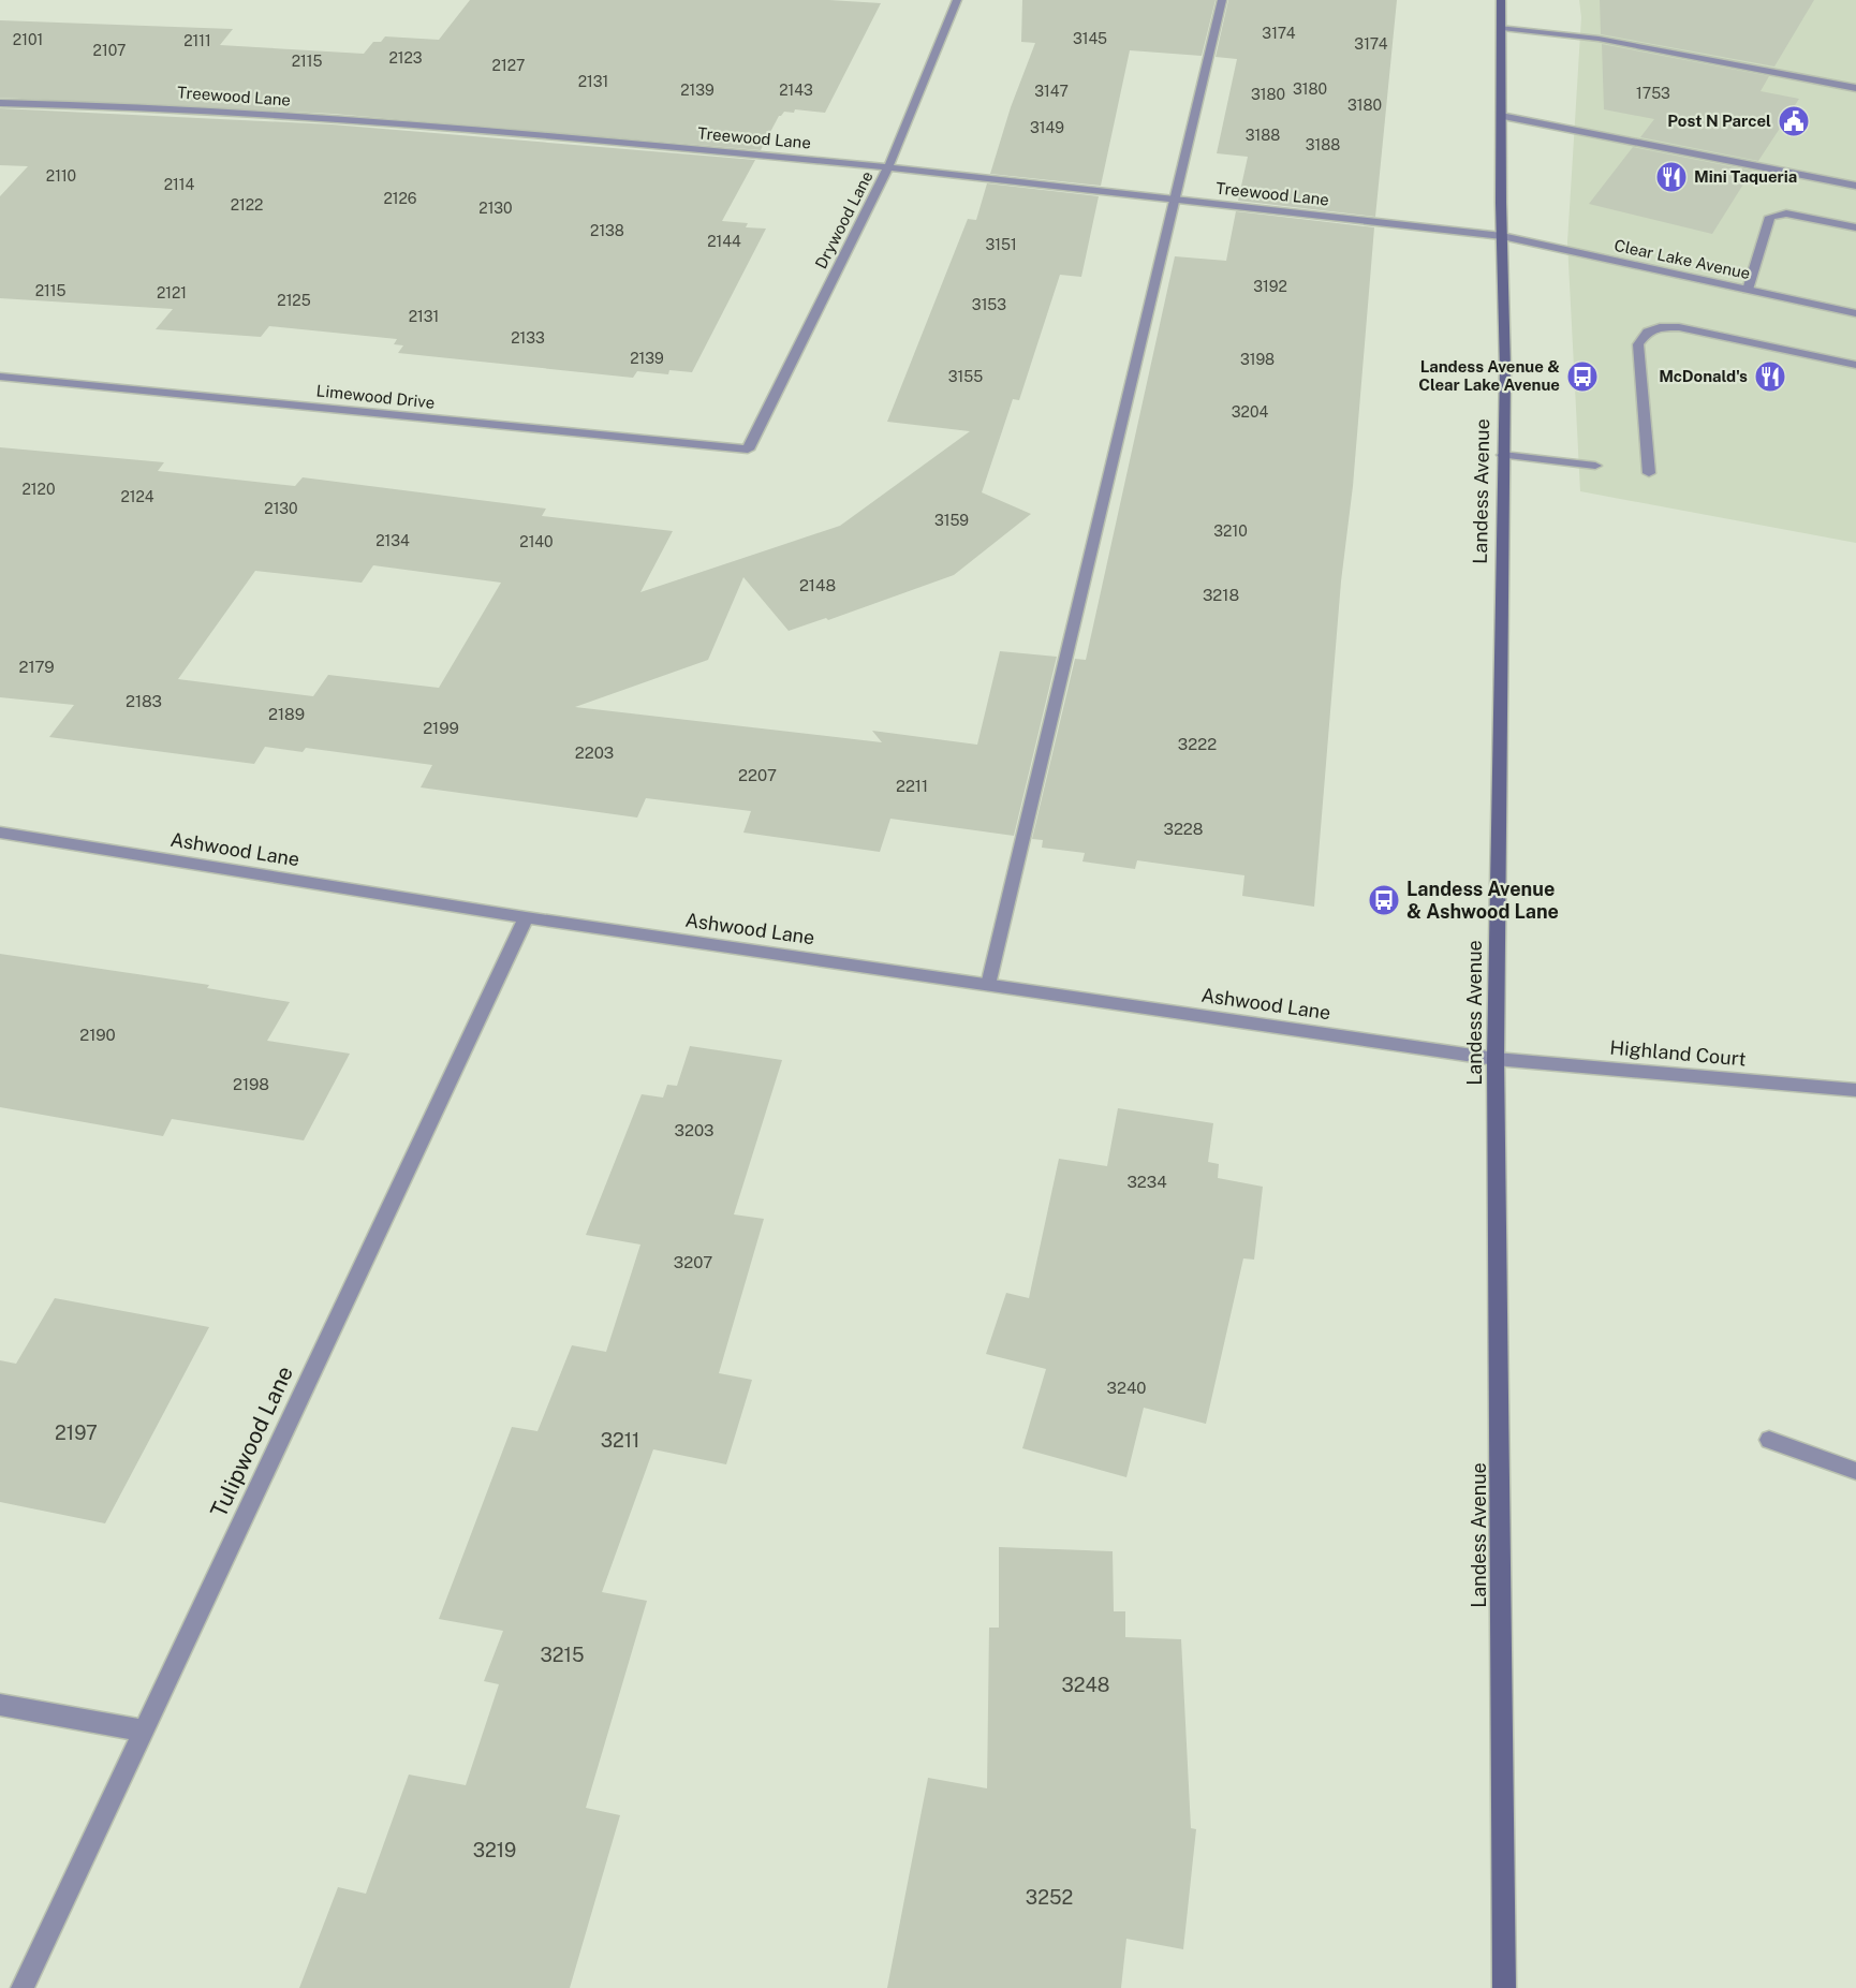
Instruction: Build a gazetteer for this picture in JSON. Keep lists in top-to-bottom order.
{
  "streets": {
    "main road": ["Landess Avenue"],
    "street": [
      "Treewood Lane",
      "Drywood Lane",
      "Clear Lake Avenue",
      "Limewood Drive",
      "Ashwood Lane",
      "Highland Court",
      "Tulipwood Lane"
    ]
  },
  "crossings": [
    ["Treewood Lane", "Drywood Lane"],
    ["Treewood Lane", "Clear Lake Avenue"],
    ["Treewood Lane", "Landess Avenue"],
    ["Drywood Lane", "Limewood Drive"],
    ["Clear Lake Avenue", "Landess Avenue"],
    ["Landess Avenue", "Ashwood Lane"],
    ["Landess Avenue", "Highland Court"],
    ["Ashwood Lane", "Highland Court"],
    ["Ashwood Lane", "Tulipwood Lane"]
  ],
  "places": {
    "public building": ["Post N Parcel"],
    "restaurant": ["Mini Taqueria", "McDonald's"],
    "bus stop": ["Landess Avenue & Clear Lake Avenue", "Landess Avenue & Ashwood Lane"]
  },
  "house_numbers": [
    "3174",
    "3145",
    "2101",
    "2111",
    "3174",
    "2107",
    "2123",
    "2115",
    "2127",
    "2131",
    "3180",
    "2139",
    "2143",
    "3147",
    "1753",
    "3180",
    "3180",
    "3149",
    "3188",
    "3188",
    "2110",
    "2114",
    "2126",
    "2122",
    "2130",
    "2138",
    "2144",
    "3151",
    "3192",
    "2115",
    "2121",
    "2125",
    "3153",
    "2131",
    "2133",
    "2139",
    "3198",
    "3155",
    "3204",
    "2120",
    "2124",
    "2130",
    "3159",
    "3210",
    "2134",
    "2140",
    "2148",
    "3218",
    "2179",
    "2183",
    "2189",
    "2199",
    "3222",
    "2203",
    "2207",
    "2211",
    "3228",
    "2190",
    "2198",
    "3203",
    "3234",
    "3207",
    "3240",
    "2197",
    "3211",
    "3215",
    "3248",
    "3219",
    "3252"
  ]
}
